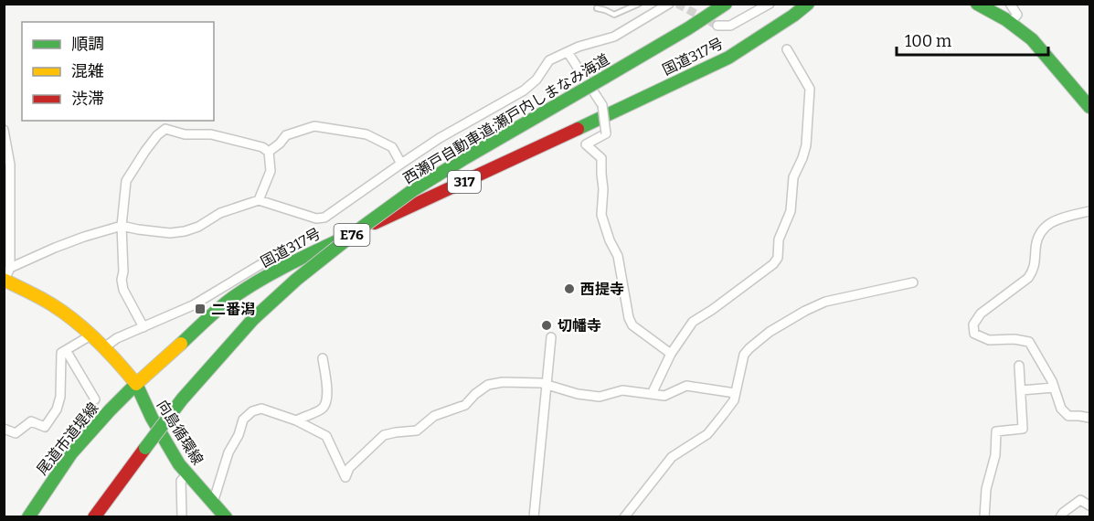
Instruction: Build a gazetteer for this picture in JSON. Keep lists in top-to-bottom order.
{
  "streets": {
    "main road": [
      "国道317号",
      "西瀬戸自動車道;瀬戸内しまなみ海道",
      "317",
      "E76",
      "向島循環線",
      "尾道市道堤線"
    ]
  },
  "crossings": [
    ["国道317号", "向島循環線"],
    ["国道317号", "尾道市道堤線"],
    ["向島循環線", "尾道市道堤線"]
  ],
  "places": {
    "other": ["西提寺", "切幡寺"],
    "transit": ["二番潟"]
  },
  "legend": ["順調", "混雑", "渋滞"],
  "scale_bar": "100 m"
}
